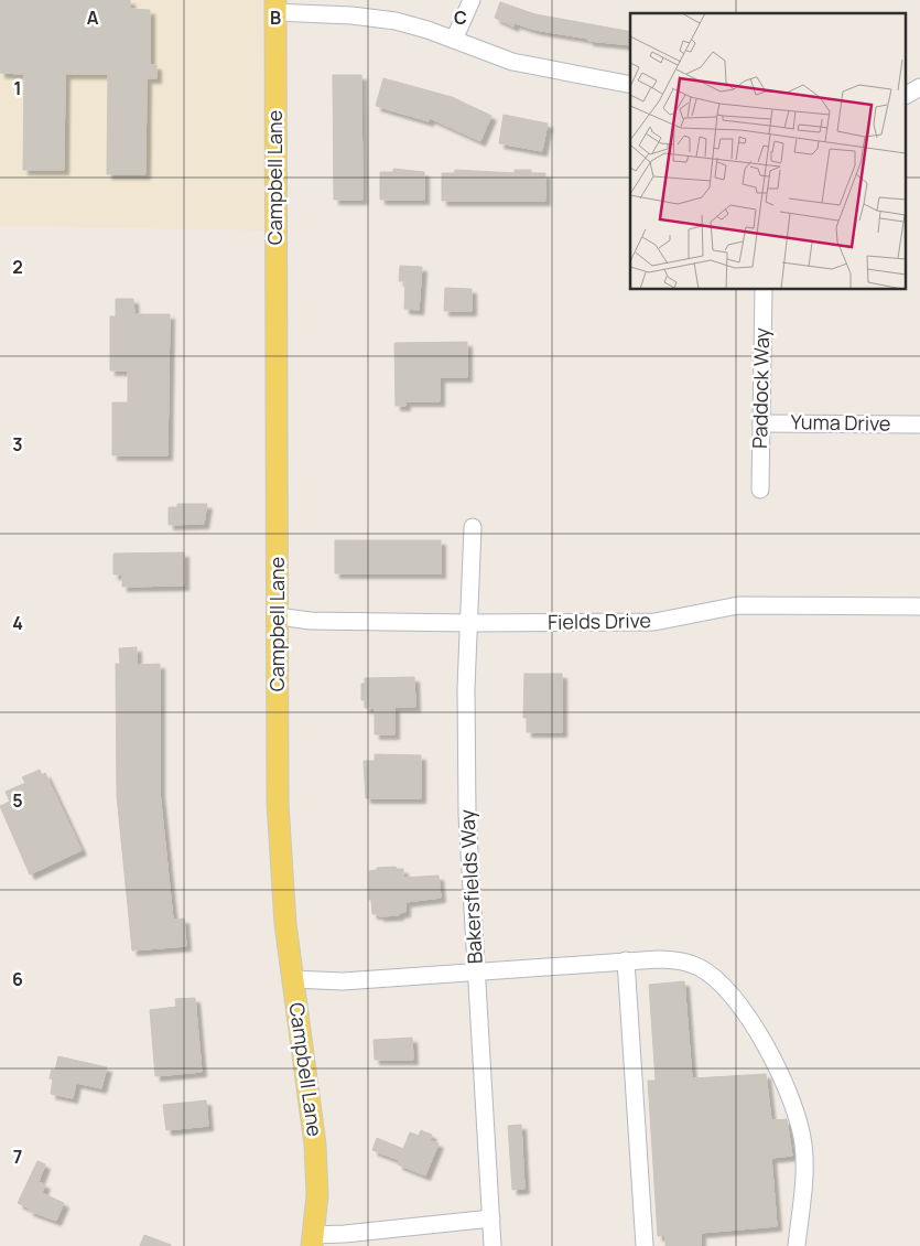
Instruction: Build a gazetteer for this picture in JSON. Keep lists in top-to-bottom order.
{
  "streets": {
    "main road": ["Campbell Lane"],
    "street": [
      "Paddock Way",
      "Yuma Drive",
      "Fields Drive",
      "Bakersfields Way"
    ]
  },
  "crossings": [
    ["Campbell Lane", "Fields Drive"],
    ["Paddock Way", "Yuma Drive"],
    ["Fields Drive", "Bakersfields Way"]
  ],
  "grid": {
    "columns": ["A", "B", "C"],
    "rows": [
      "1",
      "2",
      "3",
      "4",
      "5",
      "6",
      "7"
    ]
  }
}
